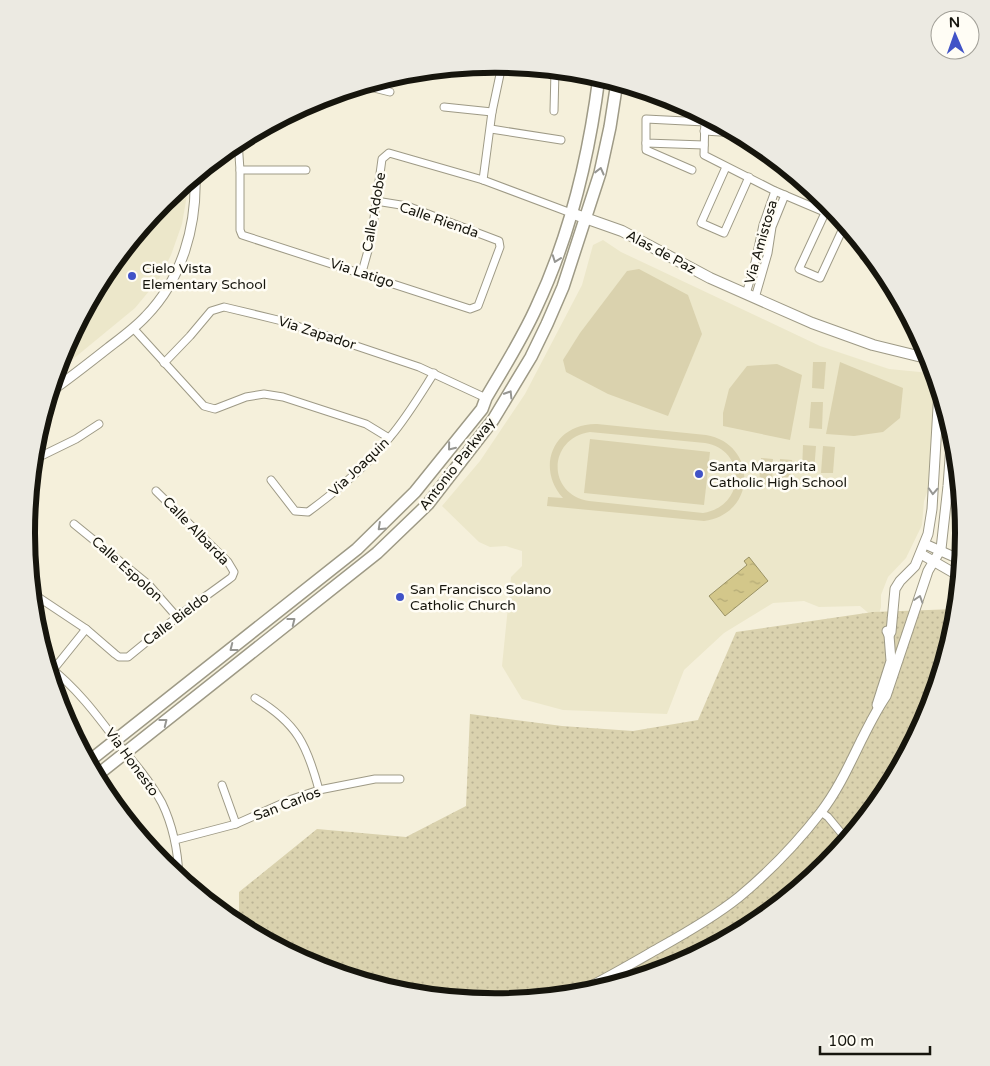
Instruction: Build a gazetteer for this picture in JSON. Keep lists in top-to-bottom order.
{
  "streets": {
    "main road": ["Alas de Paz", "Antonio Parkway"],
    "street": [
      "Calle Adobe",
      "Calle Rienda",
      "Via Amistosa",
      "Via Latigo",
      "Via Zapador",
      "Via Joaquin",
      "Calle Albarda",
      "Calle Espolon",
      "Calle Bieldo",
      "Via Honesto",
      "San Carlos"
    ]
  },
  "crossings": [
    ["Calle Adobe", "Calle Rienda"],
    ["Calle Adobe", "Alas de Paz"],
    ["Calle Adobe", "Via Latigo"],
    ["Calle Rienda", "Via Latigo"],
    ["Via Amistosa", "Alas de Paz"],
    ["Alas de Paz", "Antonio Parkway"],
    ["Via Zapador", "Antonio Parkway"],
    ["Via Zapador", "Via Joaquin"],
    ["Antonio Parkway", "Via Honesto"],
    ["Calle Albarda", "Calle Bieldo"],
    ["Calle Espolon", "Calle Bieldo"],
    ["Via Honesto", "San Carlos"]
  ],
  "places": ["Cielo Vista Elementary School", "Santa Margarita Catholic High School", "San Francisco Solano Catholic Church"],
  "scale_bar": "100 m",
  "north": "top"
}
